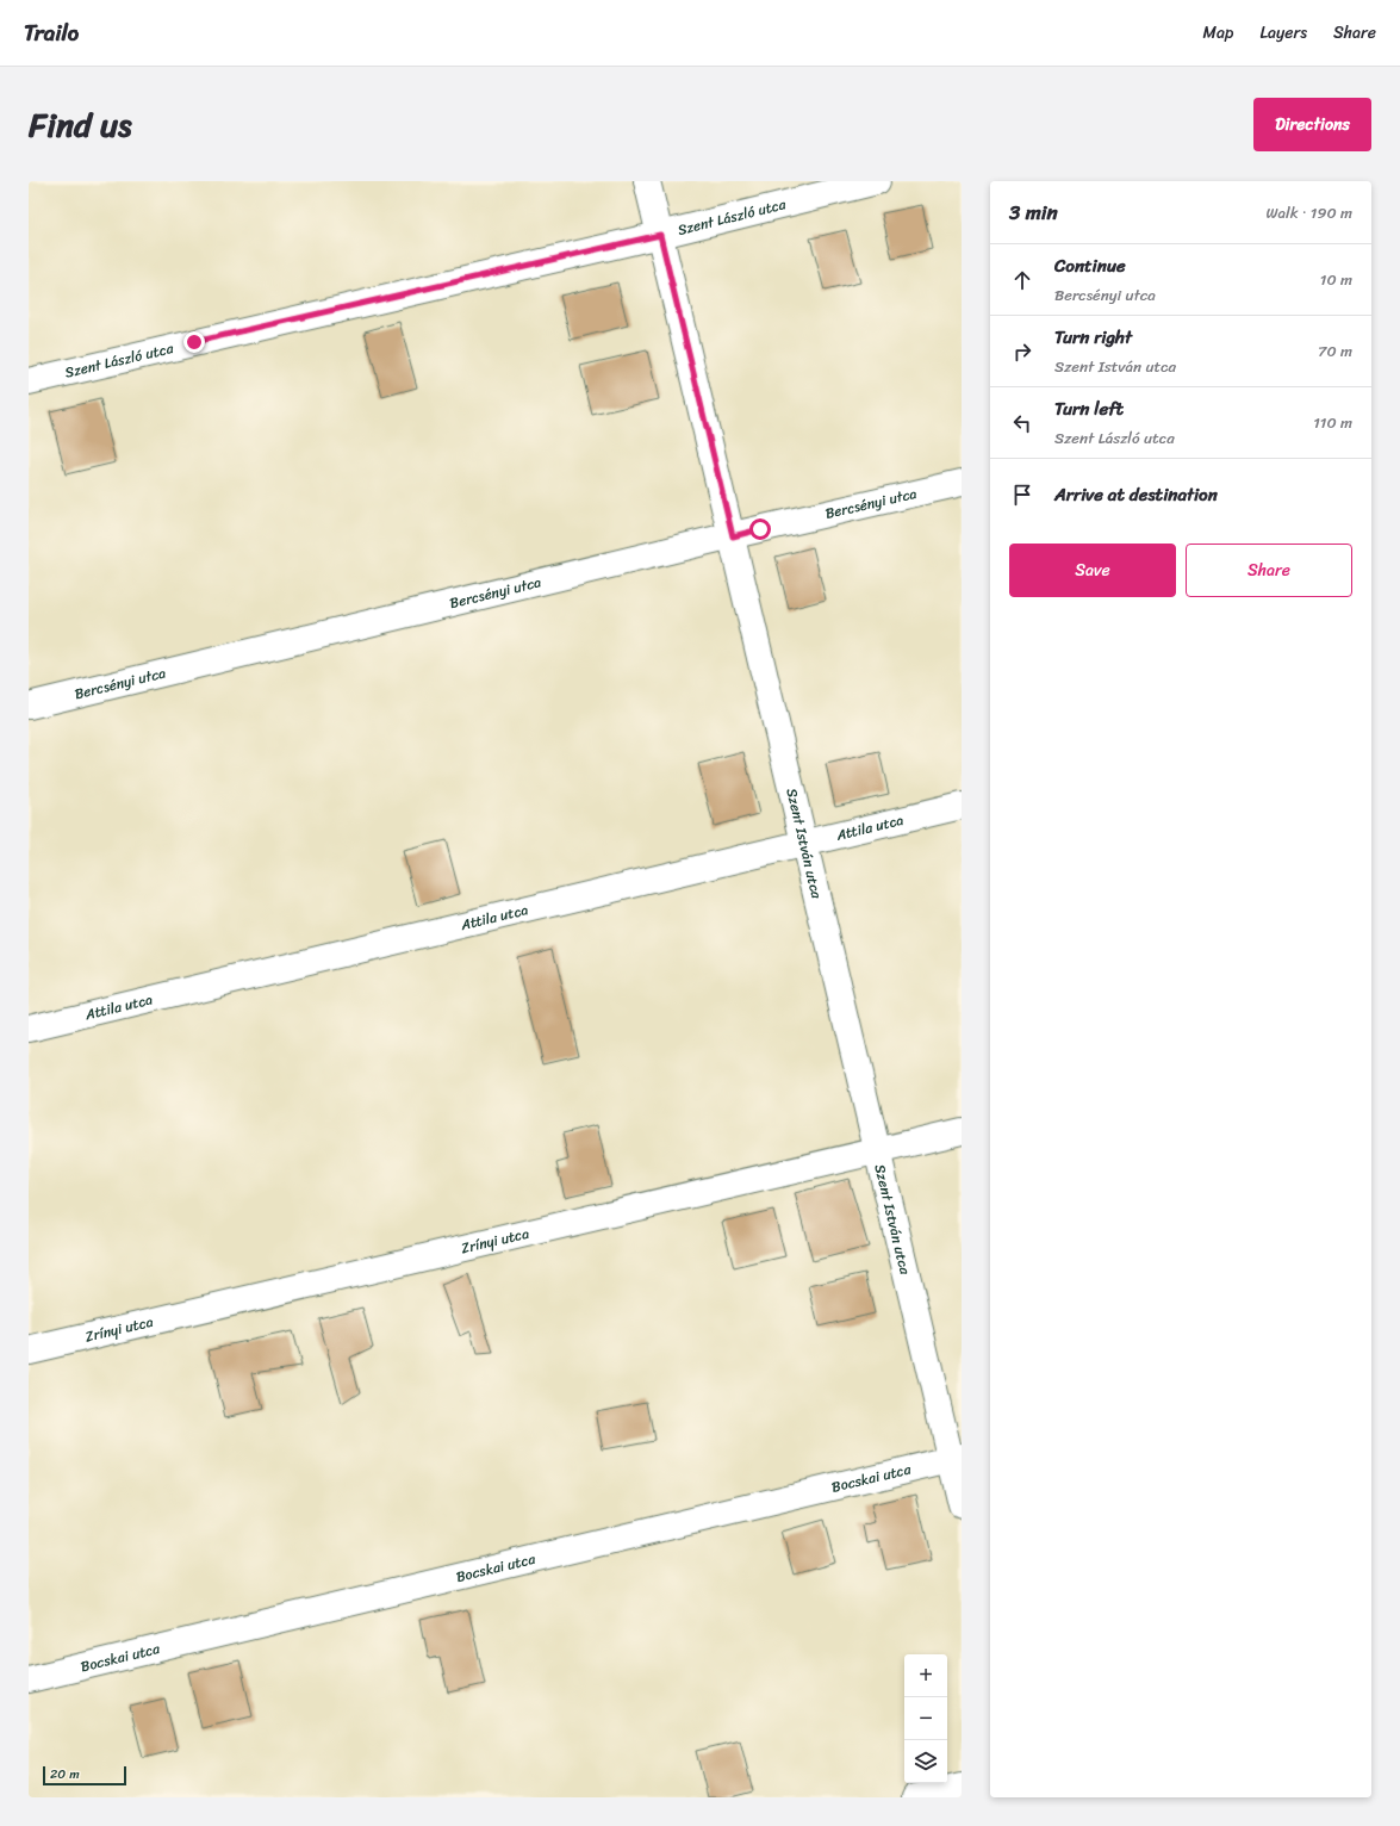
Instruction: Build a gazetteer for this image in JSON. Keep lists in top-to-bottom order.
{
  "streets": {
    "street": [
      "Szent László utca",
      "Bercsényi utca",
      "Attila utca",
      "Szent István utca",
      "Zrínyi utca",
      "Bocskai utca"
    ]
  },
  "crossings": [
    ["Szent László utca", "Szent István utca"],
    ["Bercsényi utca", "Szent István utca"],
    ["Attila utca", "Szent István utca"],
    ["Szent István utca", "Zrínyi utca"],
    ["Szent István utca", "Bocskai utca"]
  ],
  "scale_bar": "20 m",
  "page": {
    "header": "Trailo",
    "nav": ["Map", "Layers", "Share"],
    "title": "Find us",
    "buttons": [
      "Directions",
      ["Save", "Share"]
    ],
    "heading": ["3 min", "Walk · 190 m"],
    "list": [
      ["Continue", "Bercsényi utca", "10 m"],
      ["Turn right", "Szent István utca", "70 m"],
      ["Turn left", "Szent László utca", "110 m"],
      "Arrive at destination"
    ],
    "map_buttons": ["+", "−"],
    "scale": "20 m"
  }
}
